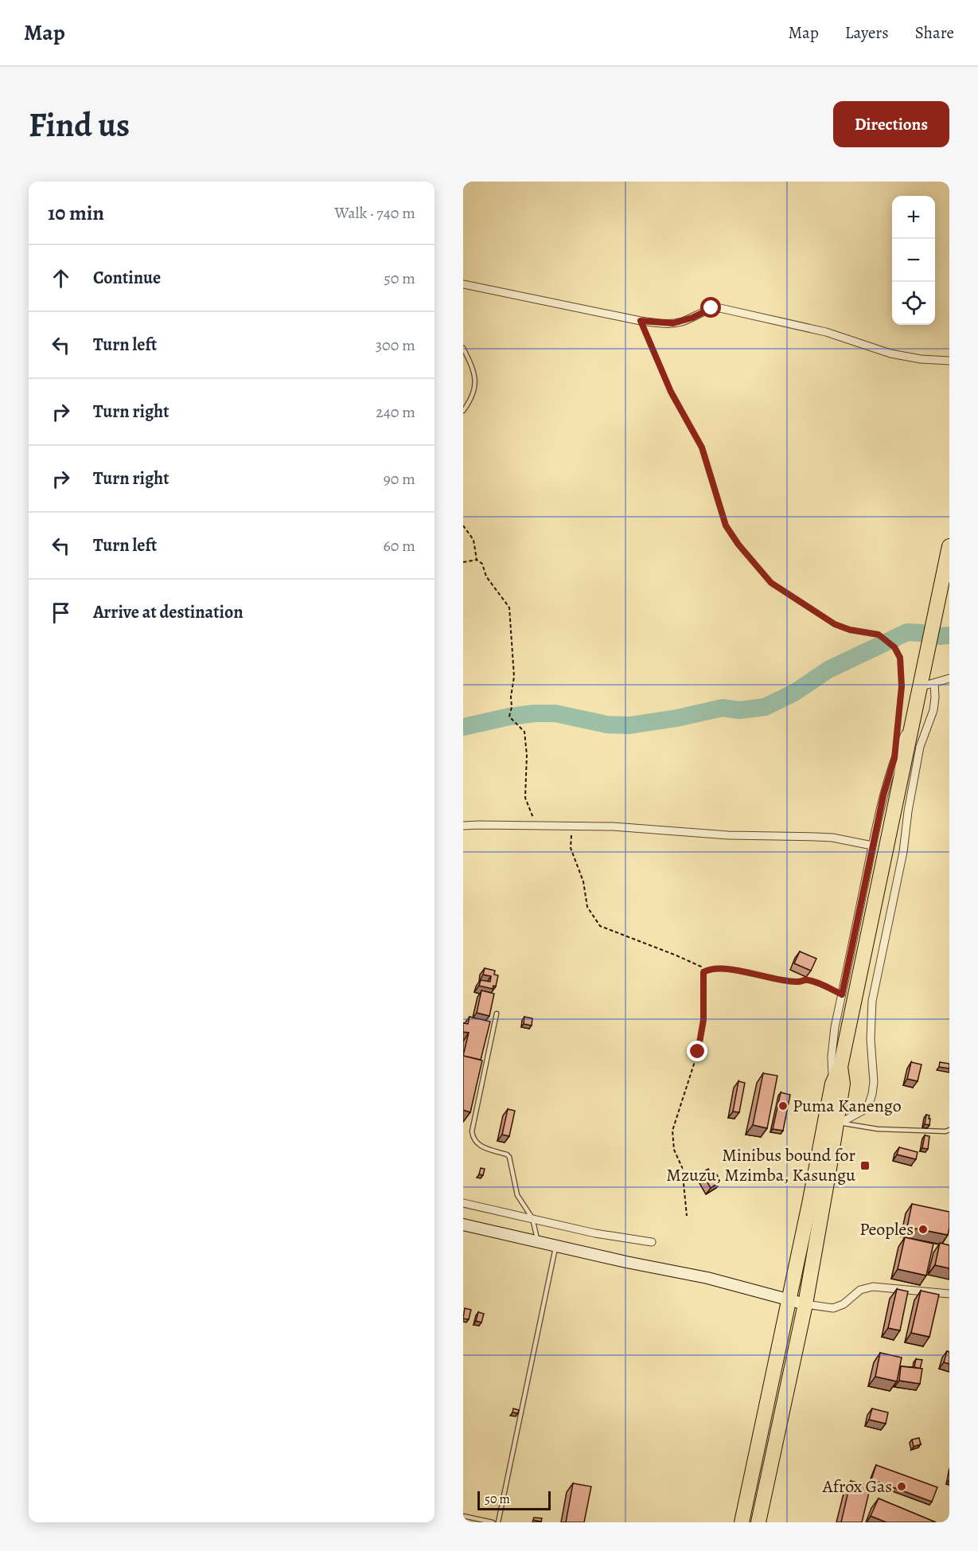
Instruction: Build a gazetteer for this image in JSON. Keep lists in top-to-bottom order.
{
  "places": {
    "other": ["Puma Kanengo", "Peoples", "Afrox Gas"],
    "transit": ["Minibus bound for Mzuzu, Mzimba, Kasungu"]
  },
  "scale_bar": "50 m",
  "page": {
    "header": "Map",
    "nav": ["Map", "Layers", "Share"],
    "buttons": "Directions",
    "title": "Find us",
    "heading": ["10 min", "Walk · 740 m"],
    "map_buttons": ["+", "−"],
    "list": [
      ["Continue", "50 m"],
      ["Turn left", "300 m"],
      ["Turn right", "240 m"],
      ["Turn right", "90 m"],
      ["Turn left", "60 m"],
      "Arrive at destination"
    ],
    "scale": "50 m"
  }
}
